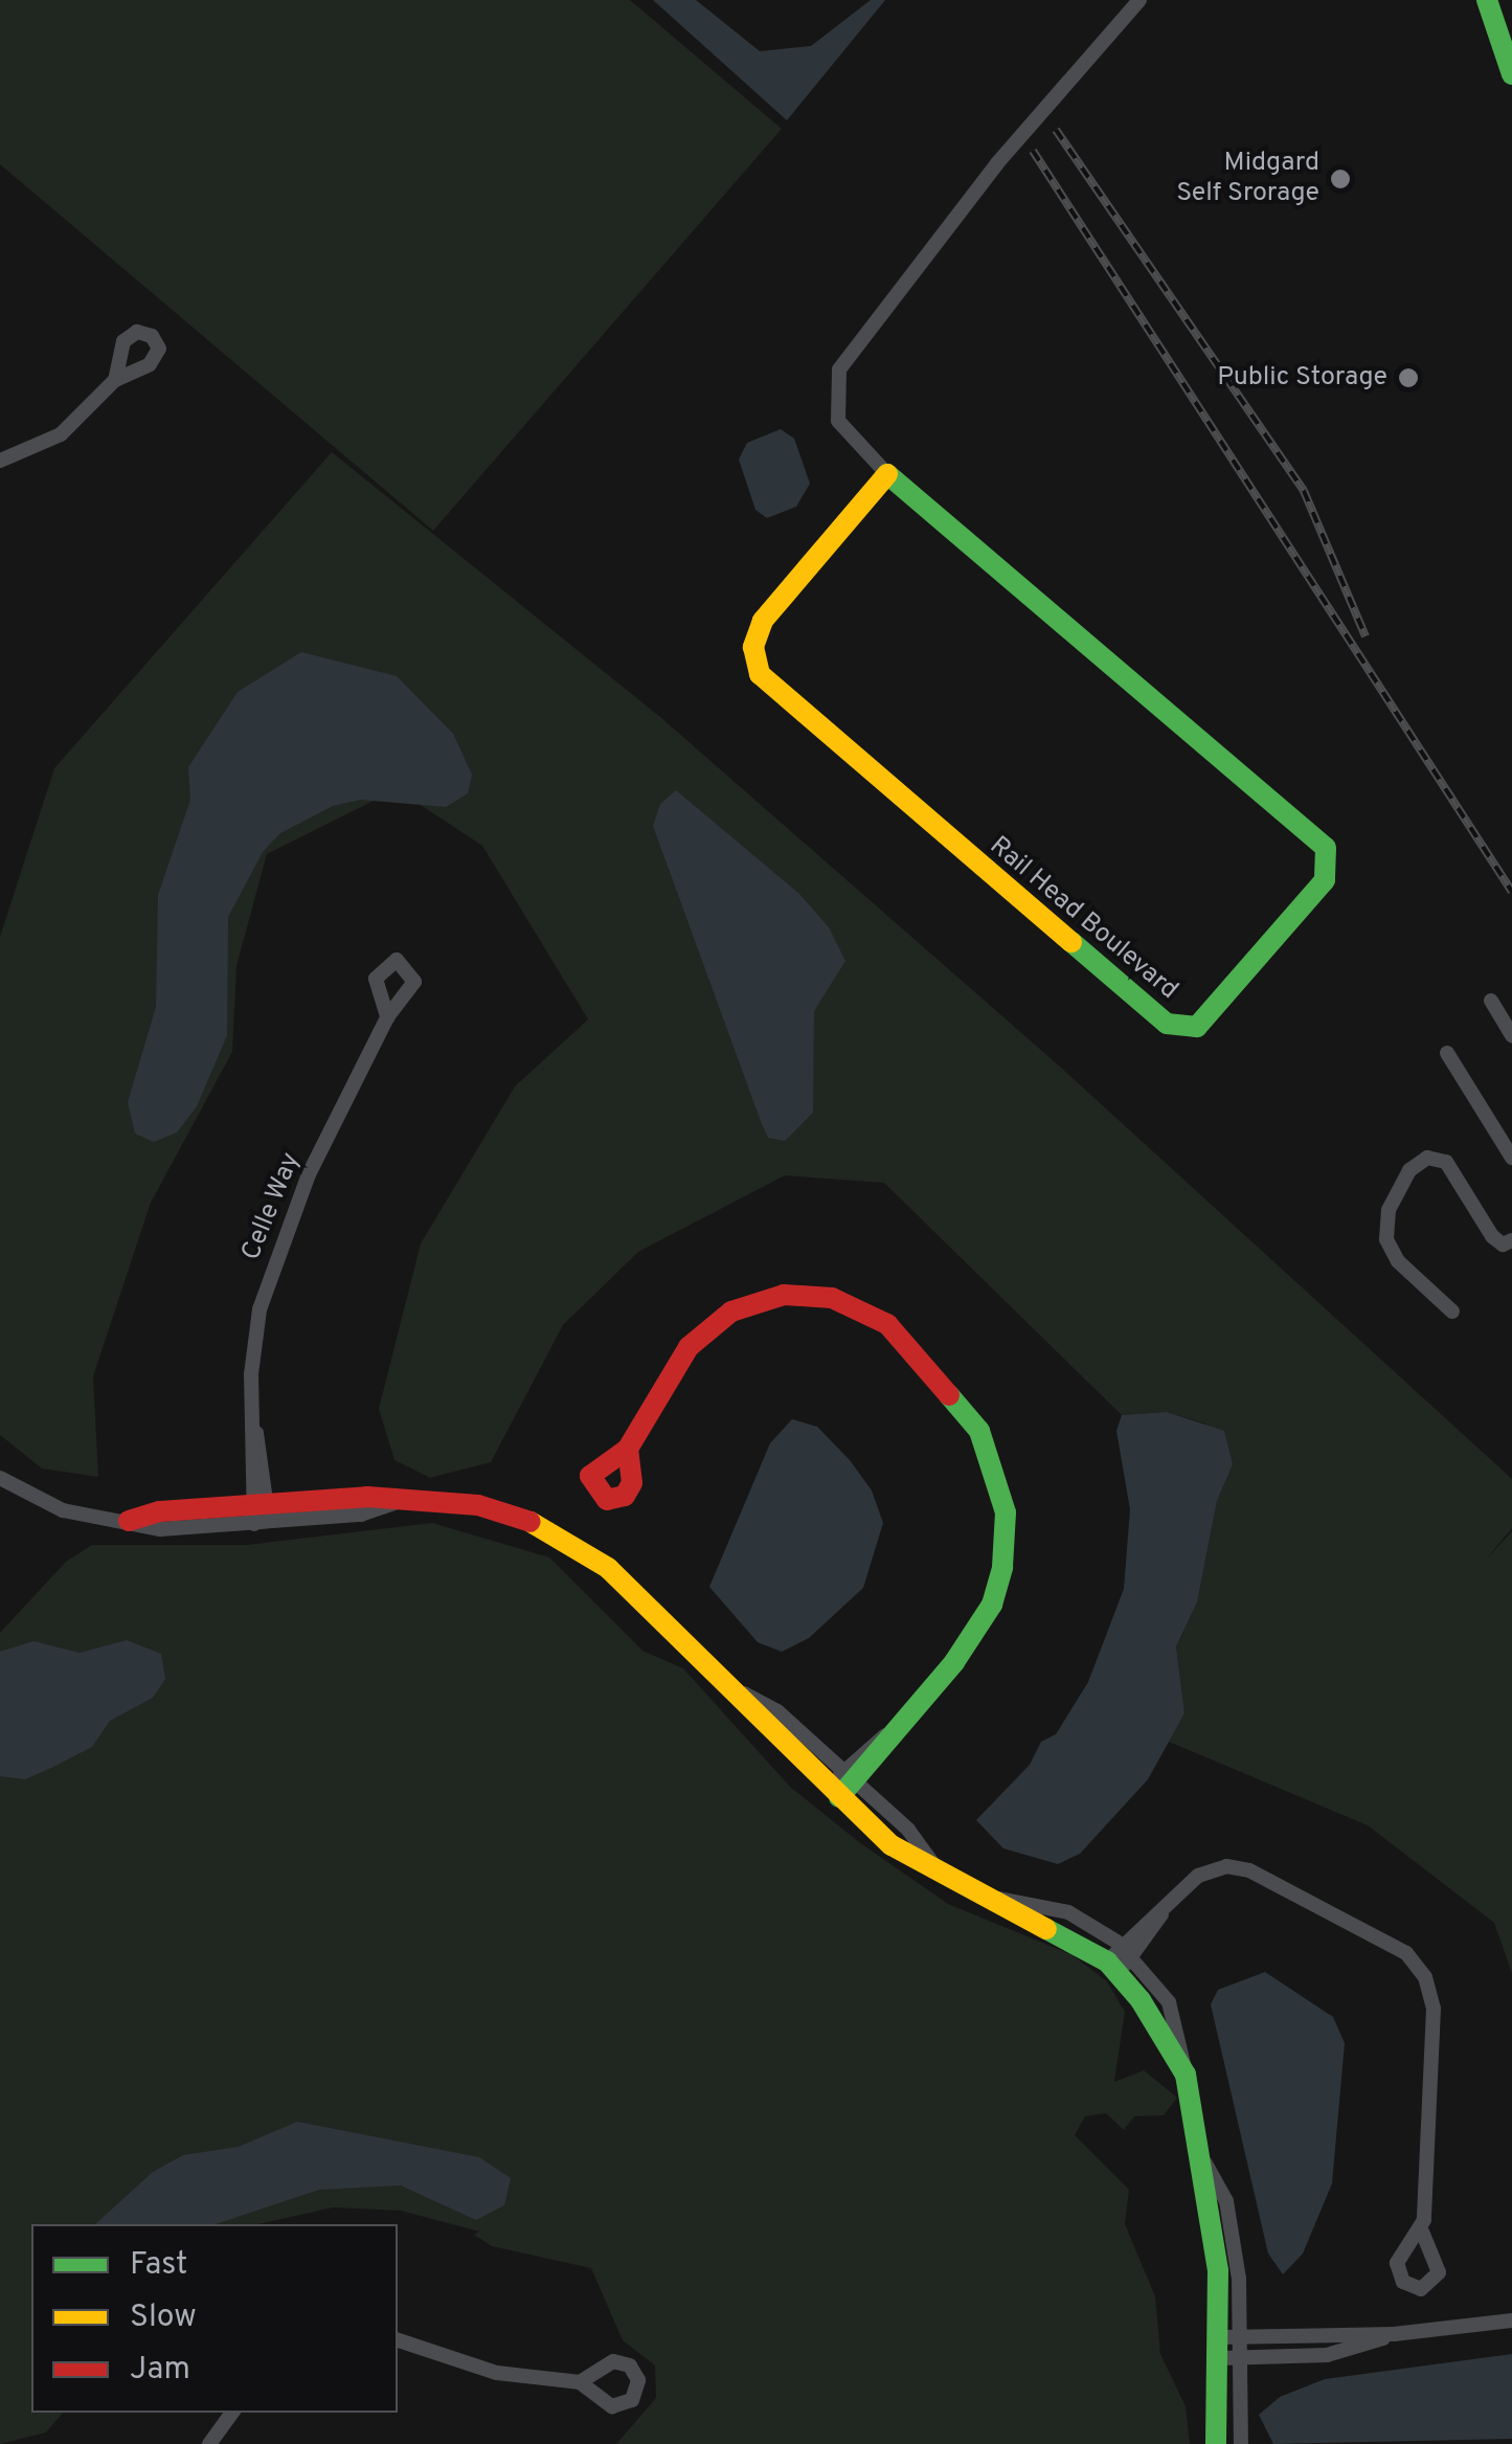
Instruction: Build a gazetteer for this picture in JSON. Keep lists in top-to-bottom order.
{
  "streets": {
    "street": ["Rail Head Boulevard", "Celle Way"]
  },
  "places": ["Midgard Self Srorage", "Public Storage"],
  "legend": ["Fast", "Slow", "Jam"]
}
